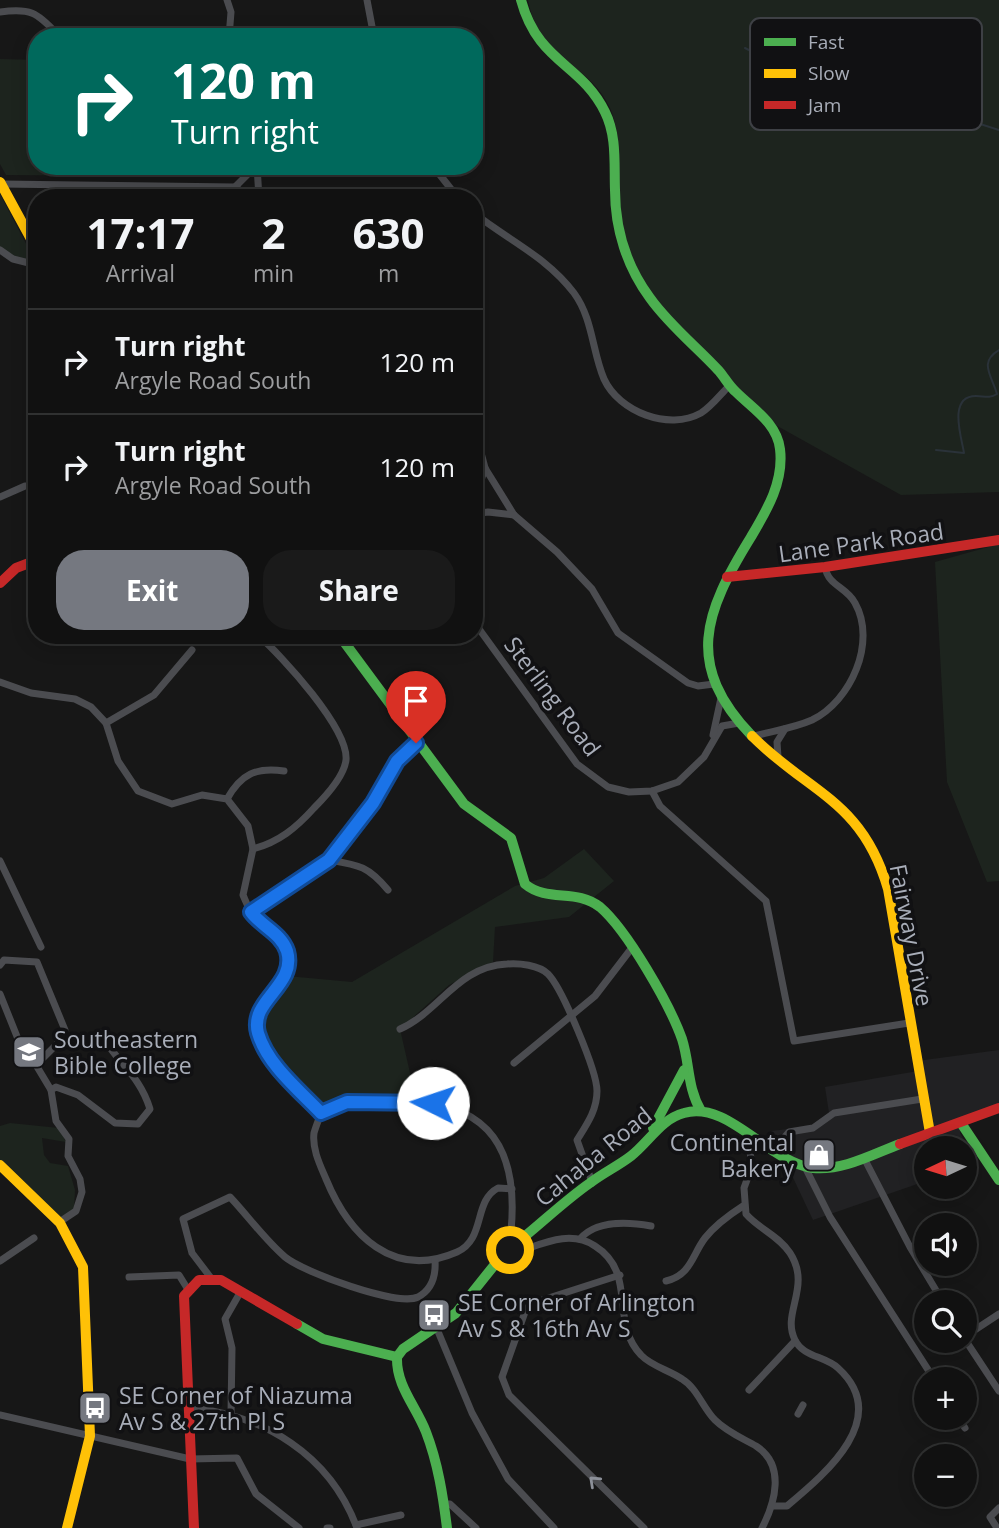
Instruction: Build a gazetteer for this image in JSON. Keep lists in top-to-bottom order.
{
  "streets": {
    "street": [
      "Lane Park Road",
      "Sterling Road",
      "Fairway Drive",
      "Cahaba Road"
    ]
  },
  "crossings": [
    ["Lane Park Road", "Sterling Road"],
    ["Lane Park Road", "Fairway Drive"],
    ["Sterling Road", "Fairway Drive"]
  ],
  "places": {
    "school or university": ["Southeastern Bible College"],
    "shop": ["Continental Bakery"],
    "bus stop": ["SE Corner of Arlington Av S & 16th Av S", "SE Corner of Niazuma Av S & 27th Pl S"]
  },
  "legend": ["Fast", "Slow", "Jam"],
  "north": "left",
  "page": {
    "turn": ["120 m", "Turn right"],
    "eta": [
      "17:17",
      "Arrival",
      "2",
      "min",
      "630",
      "m"
    ],
    "list": [
      {
        "name": "Turn right",
        "note": "Argyle Road South",
        "value": "120 m"
      },
      {
        "name": "Turn right",
        "note": "Argyle Road South",
        "value": "120 m"
      }
    ],
    "buttons": ["Exit", "Share"],
    "map_buttons": ["+", "−"]
  }
}
